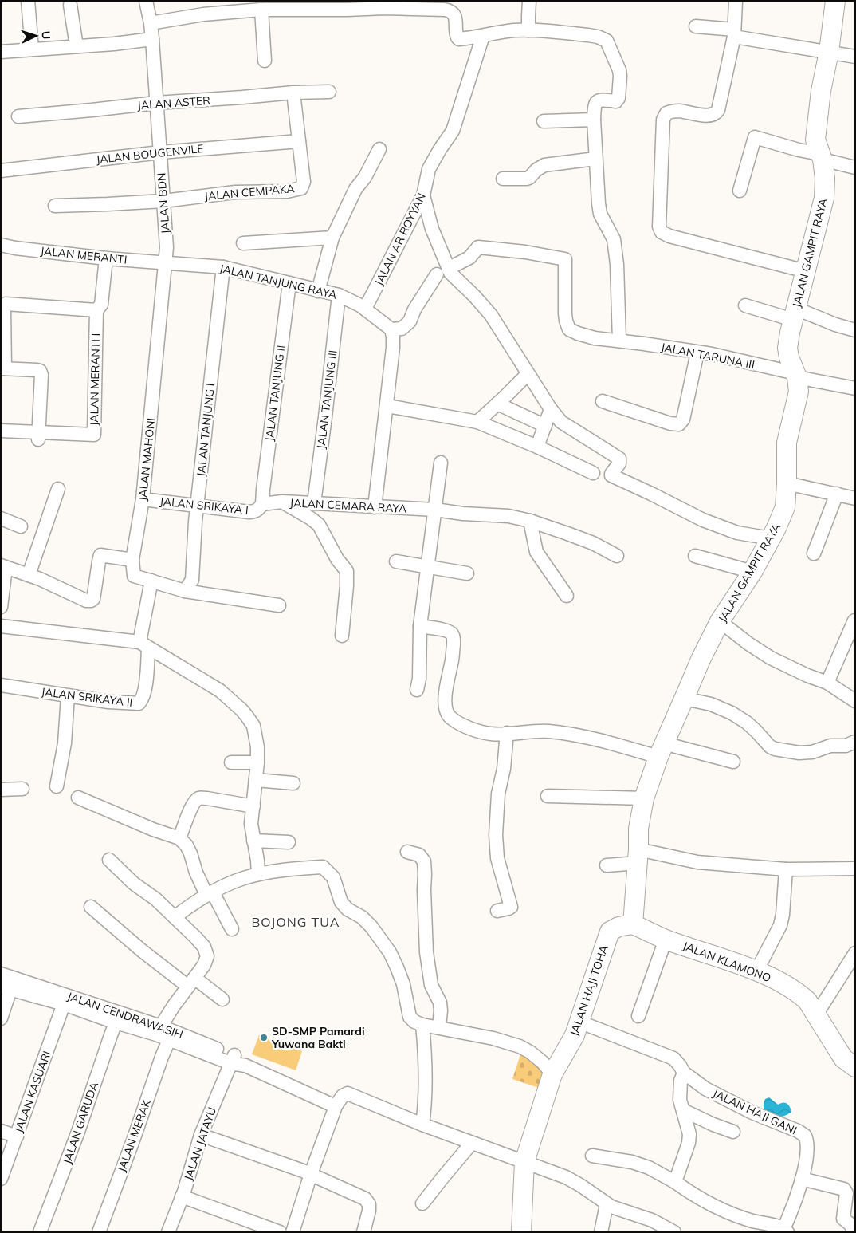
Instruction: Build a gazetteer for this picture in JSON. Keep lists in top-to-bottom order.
{
  "streets": {
    "street": [
      "JALAN ASTER",
      "JALAN BOUGENVILE",
      "JALAN CEMPAKA",
      "JALAN BDN",
      "JALAN AR ROYYAN",
      "JALAN GAMPIT RAYA",
      "JALAN MERANTI",
      "JALAN TANJUNG RAYA",
      "JALAN TARUNA III",
      "JALAN MERANTI I",
      "JALAN TANJUNG II",
      "JALAN TANJUNG III",
      "JALAN TANJUNG I",
      "JALAN MAHONI",
      "JALAN SRIKAYA I",
      "JALAN CEMARA RAYA",
      "JALAN SRIKAYA II",
      "JALAN KLAMONO",
      "JALAN HAJI TOHA",
      "JALAN CENDRAWASIH",
      "JALAN KASUARI",
      "JALAN HAJI GANI",
      "JALAN GARUDA",
      "JALAN MERAK",
      "JALAN JATAYU"
    ]
  },
  "crossings": [
    ["JALAN ASTER", "JALAN BDN"],
    ["JALAN BOUGENVILE", "JALAN CEMPAKA"],
    ["JALAN BOUGENVILE", "JALAN BDN"],
    ["JALAN CEMPAKA", "JALAN BDN"],
    ["JALAN BDN", "JALAN MERANTI"],
    ["JALAN BDN", "JALAN TANJUNG RAYA"],
    ["JALAN BDN", "JALAN MAHONI"],
    ["JALAN AR ROYYAN", "JALAN TANJUNG RAYA"],
    ["JALAN GAMPIT RAYA", "JALAN TARUNA III"],
    ["JALAN GAMPIT RAYA", "JALAN KLAMONO"],
    ["JALAN GAMPIT RAYA", "JALAN HAJI TOHA"],
    ["JALAN MERANTI", "JALAN TANJUNG RAYA"],
    ["JALAN MERANTI", "JALAN MERANTI I"],
    ["JALAN MERANTI", "JALAN MAHONI"],
    ["JALAN TANJUNG RAYA", "JALAN TANJUNG II"],
    ["JALAN TANJUNG RAYA", "JALAN TANJUNG III"],
    ["JALAN TANJUNG RAYA", "JALAN TANJUNG I"],
    ["JALAN TANJUNG RAYA", "JALAN MAHONI"],
    ["JALAN TANJUNG II", "JALAN SRIKAYA I"],
    ["JALAN TANJUNG II", "JALAN CEMARA RAYA"],
    ["JALAN TANJUNG III", "JALAN CEMARA RAYA"],
    ["JALAN TANJUNG I", "JALAN SRIKAYA I"],
    ["JALAN MAHONI", "JALAN SRIKAYA I"],
    ["JALAN SRIKAYA I", "JALAN CEMARA RAYA"],
    ["JALAN KLAMONO", "JALAN HAJI TOHA"],
    ["JALAN HAJI TOHA", "JALAN HAJI GANI"],
    ["JALAN CENDRAWASIH", "JALAN KASUARI"],
    ["JALAN CENDRAWASIH", "JALAN GARUDA"],
    ["JALAN CENDRAWASIH", "JALAN MERAK"],
    ["JALAN CENDRAWASIH", "JALAN JATAYU"]
  ],
  "districts": ["BOJONG TUA"],
  "places": ["SD-SMP Pamardi Yuwana Bakti"],
  "north": "right"
}
